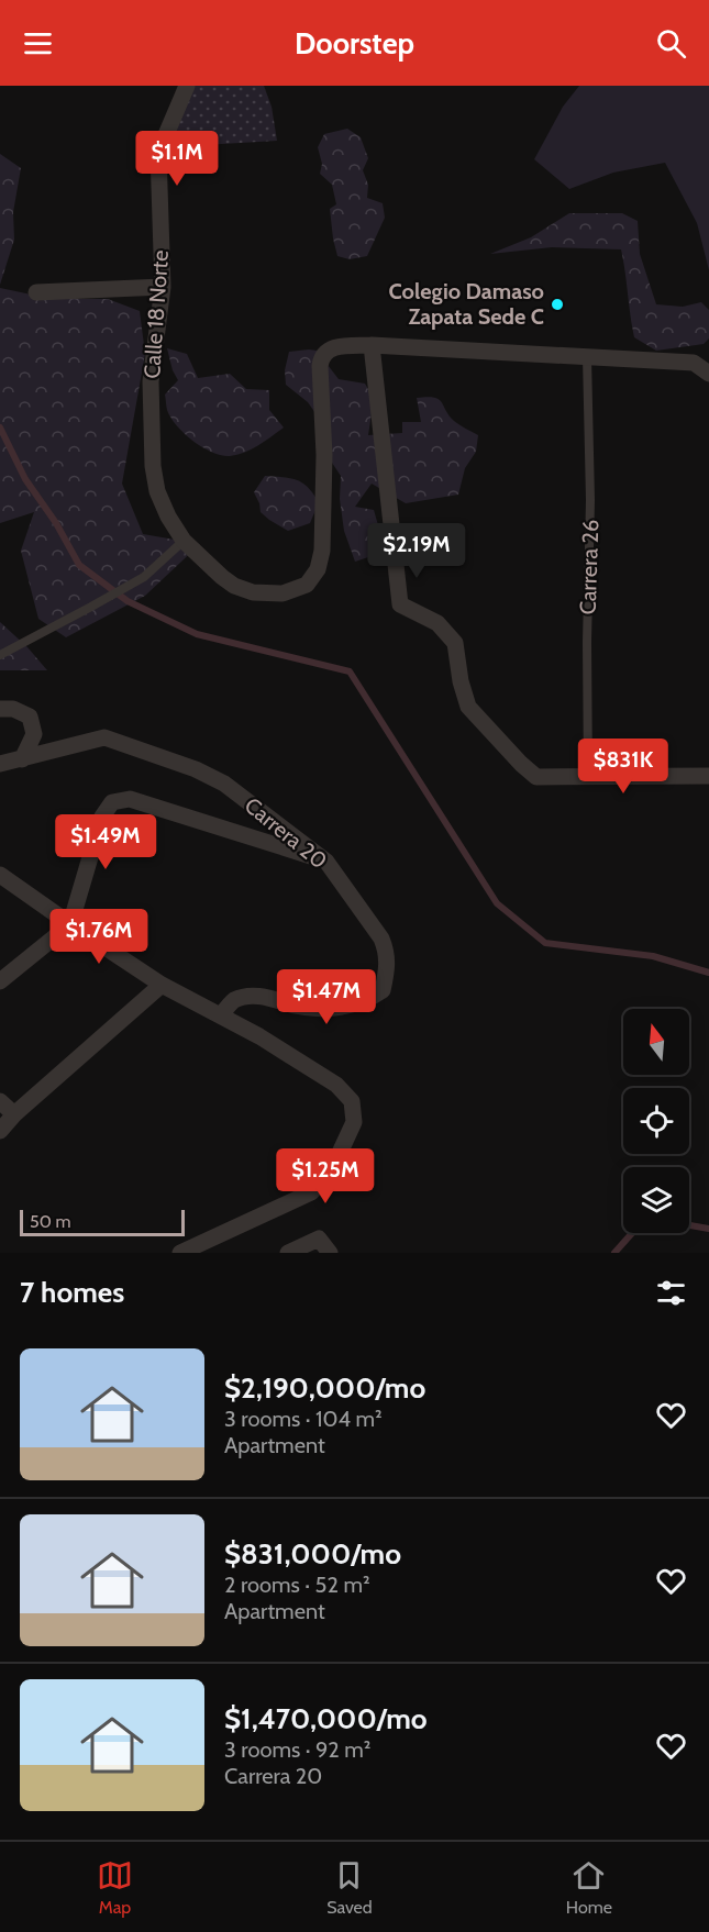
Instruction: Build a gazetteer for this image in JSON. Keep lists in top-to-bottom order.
{
  "streets": {
    "street": ["Calle 18 Norte", "Carrera 20"],
    "lane": ["Carrera 26"]
  },
  "places": ["Colegio Damaso Zapata Sede C"],
  "scale_bar": "50 m",
  "north": "top",
  "page": {
    "header": "Doorstep",
    "price": [
      "$1.1M",
      "$2.19M",
      "$831K",
      "$1.49M",
      "$1.76M",
      "$1.47M",
      "$1.25M"
    ],
    "scale": "50 m",
    "heading": "7 homes",
    "list": [
      {
        "name": "$2,190,000/mo",
        "note": "3 rooms · 104 m² · Apartment"
      },
      {
        "name": "$831,000/mo",
        "note": "2 rooms · 52 m² · Apartment"
      },
      {
        "name": "$1,470,000/mo",
        "note": "3 rooms · 92 m² · Carrera 20"
      }
    ],
    "tabs": ["Map", "Saved", "Home"]
  }
}
